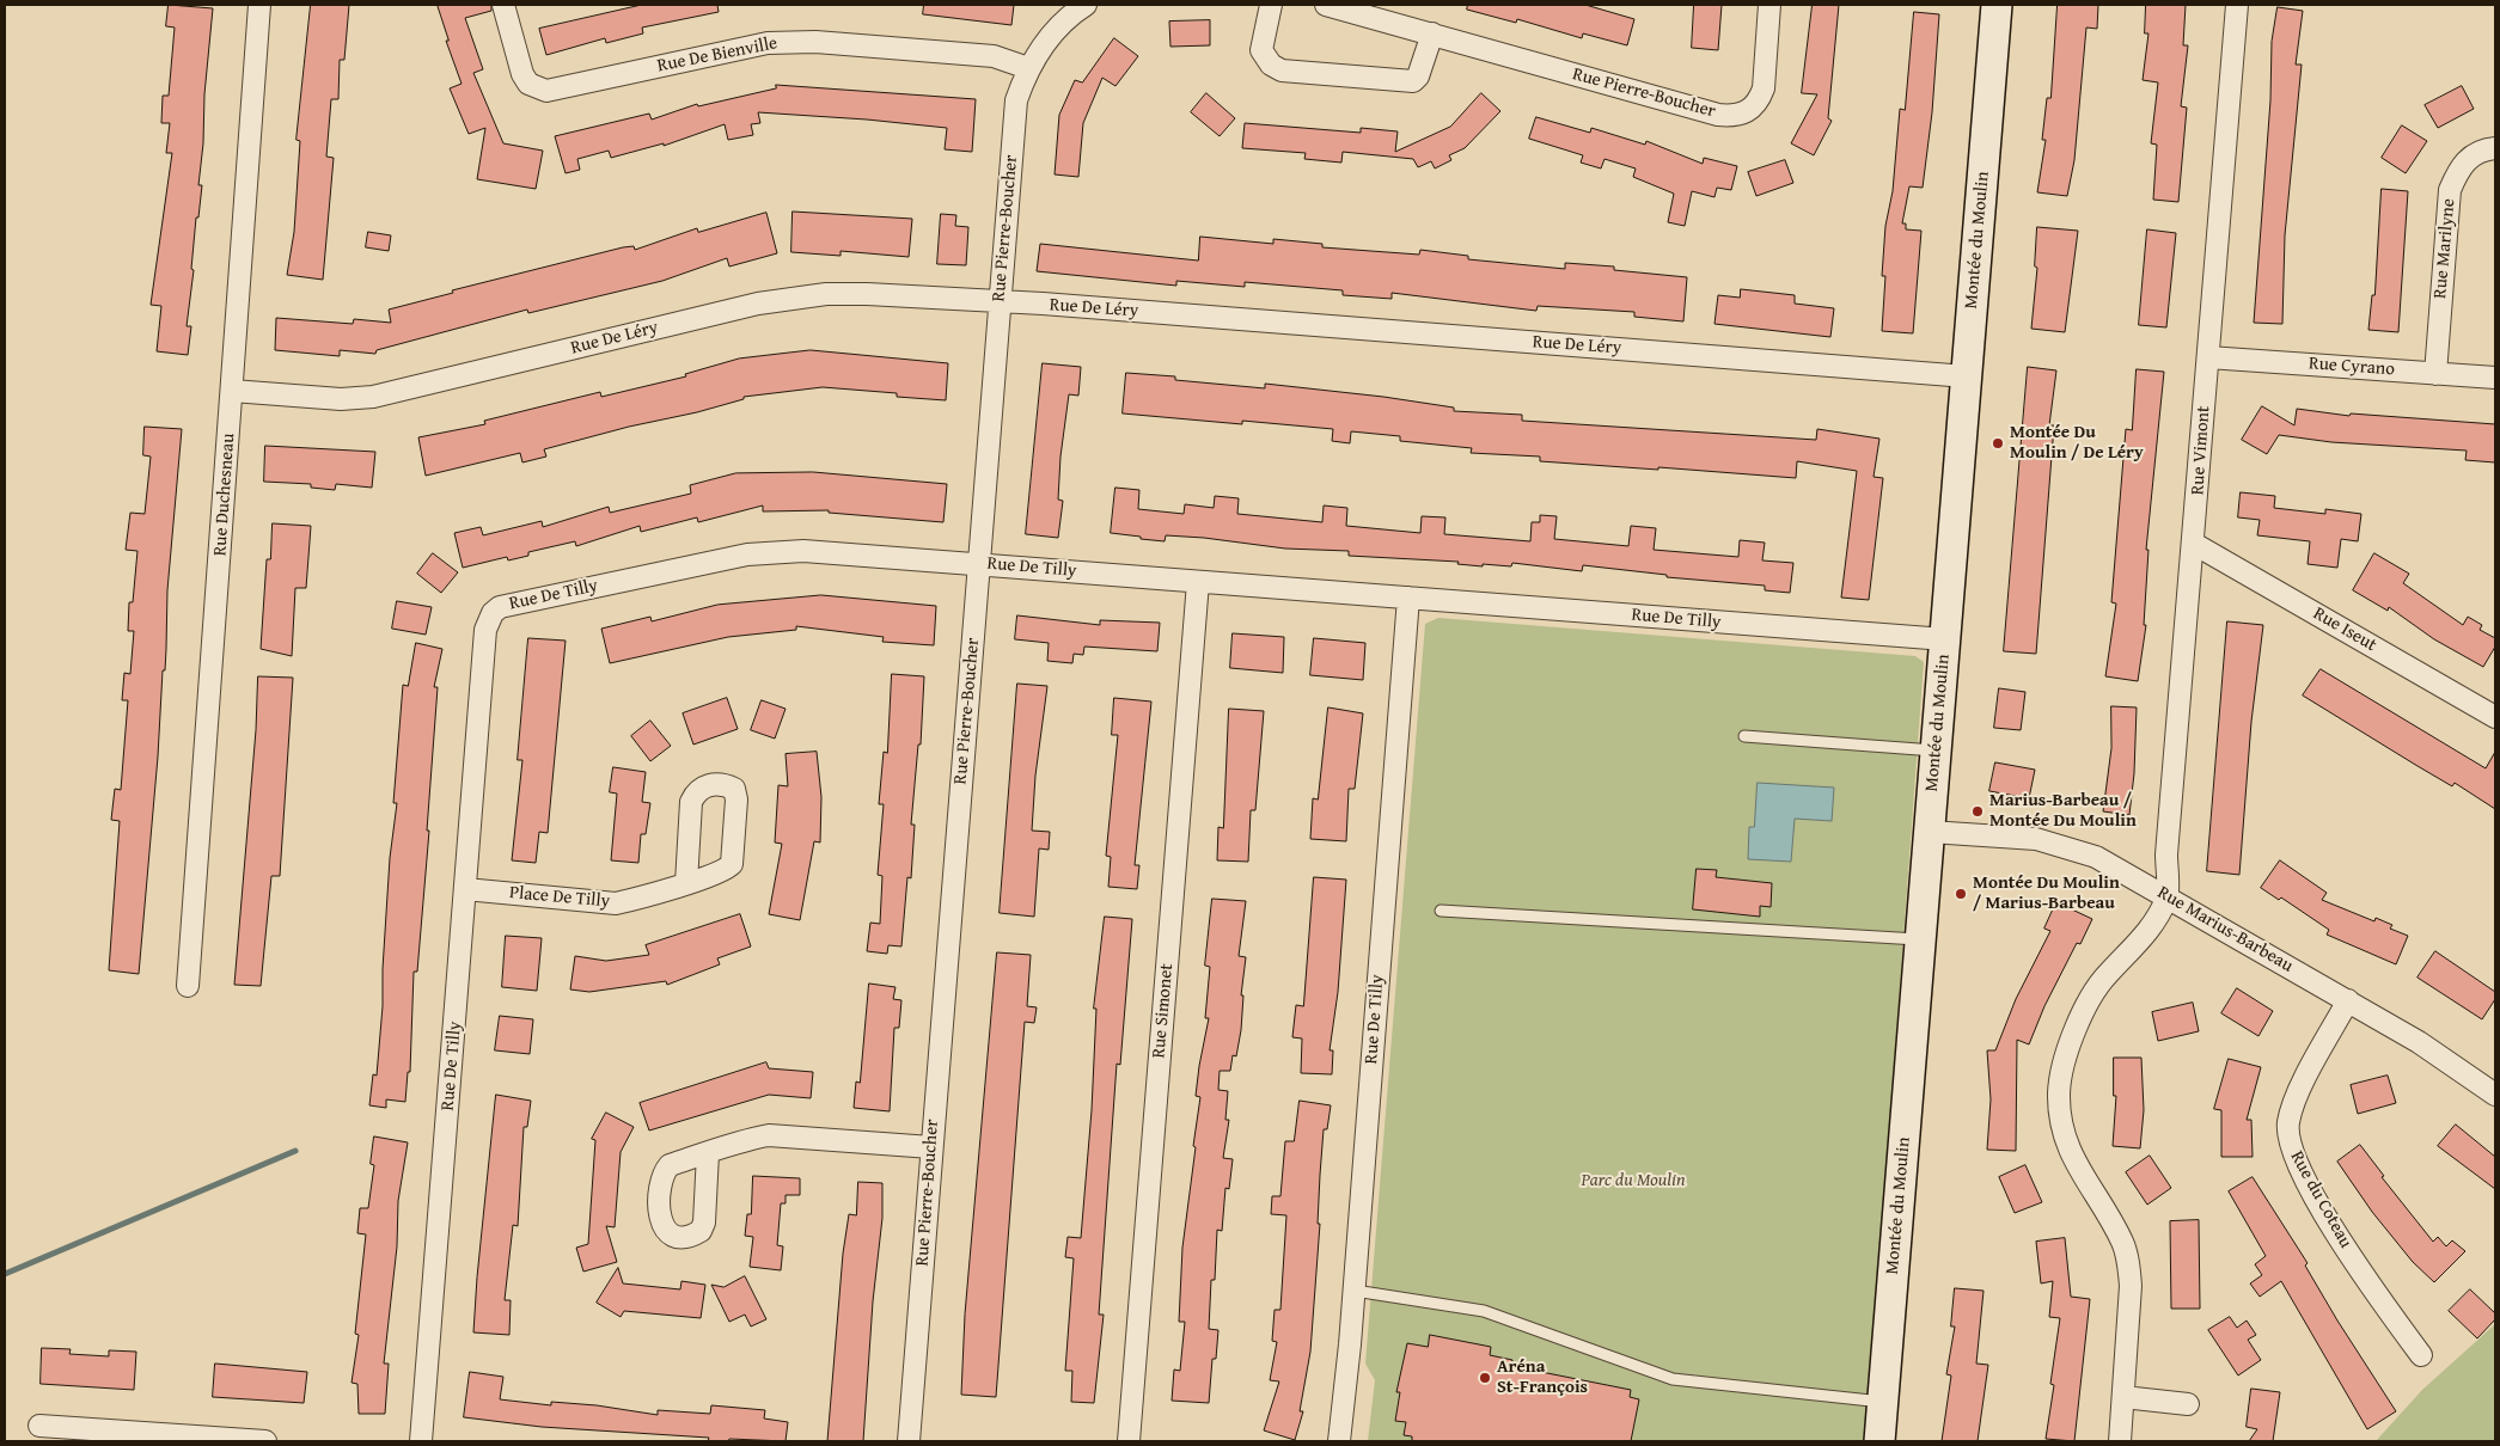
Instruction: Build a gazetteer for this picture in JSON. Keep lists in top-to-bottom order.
{
  "streets": {
    "street": [
      "Rue De Bienville",
      "Rue Pierre-Boucher",
      "Montée du Moulin",
      "Rue Marilyne",
      "Rue De Léry",
      "Rue Cyrano",
      "Rue Vimont",
      "Rue Duchesneau",
      "Rue De Tilly",
      "Rue Iseut",
      "Place De Tilly",
      "Rue Marius-Barbeau",
      "Rue Simonet",
      "Rue du Coteau"
    ]
  },
  "crossings": [
    ["Rue De Bienville", "Rue Pierre-Boucher"],
    ["Rue Pierre-Boucher", "Rue De Léry"],
    ["Rue Pierre-Boucher", "Rue De Tilly"],
    ["Montée du Moulin", "Rue De Léry"],
    ["Montée du Moulin", "Rue De Tilly"],
    ["Montée du Moulin", "Rue Marius-Barbeau"],
    ["Rue Marilyne", "Rue Cyrano"],
    ["Rue De Léry", "Rue Duchesneau"],
    ["Rue Cyrano", "Rue Vimont"],
    ["Rue Vimont", "Rue Iseut"],
    ["Rue Vimont", "Rue Marius-Barbeau"],
    ["Rue De Tilly", "Place De Tilly"],
    ["Rue De Tilly", "Rue Simonet"],
    ["Rue Marius-Barbeau", "Rue du Coteau"]
  ],
  "parks": ["Parc du Moulin"],
  "places": [
    "Montée Du Moulin / De Léry",
    "Marius-Barbeau / Montée Du Moulin",
    "Montée Du Moulin / Marius-Barbeau",
    "Aréna St-François"
  ]
}
